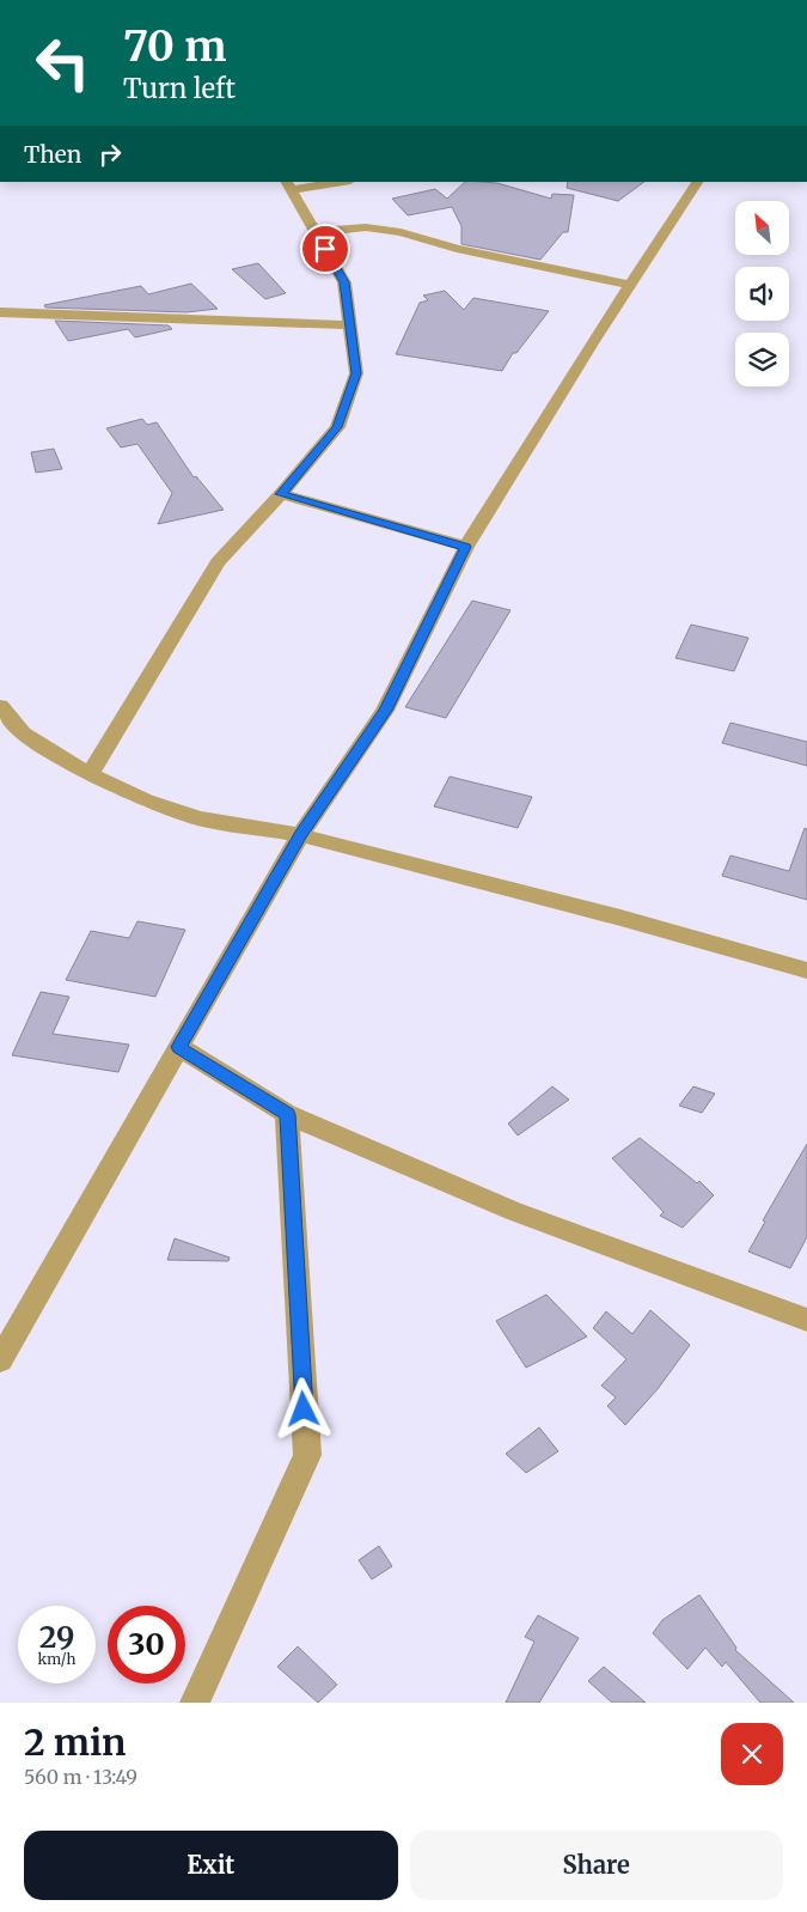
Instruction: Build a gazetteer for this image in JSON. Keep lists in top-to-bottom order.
{
  "north": "top left",
  "page": {
    "turn": ["70 m", "Turn left"],
    "then": "Then",
    "speed": "29 km/h",
    "limit": "30",
    "heading": ["2 min", "560 m · 13:49"],
    "buttons": ["Exit", "Share"]
  }
}
